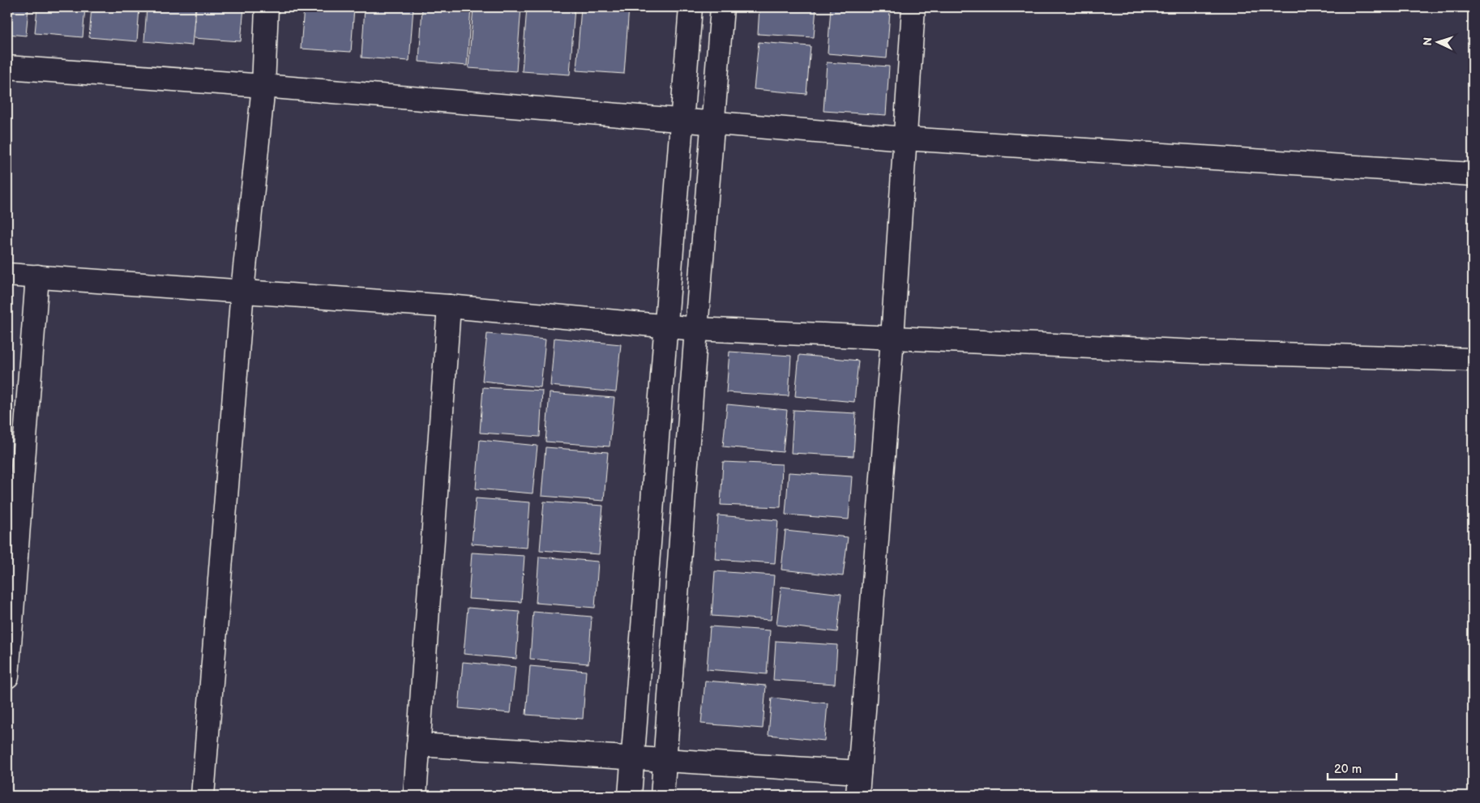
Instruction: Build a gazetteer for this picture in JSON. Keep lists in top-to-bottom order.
{
  "scale_bar": "20 m",
  "north": "left"
}
